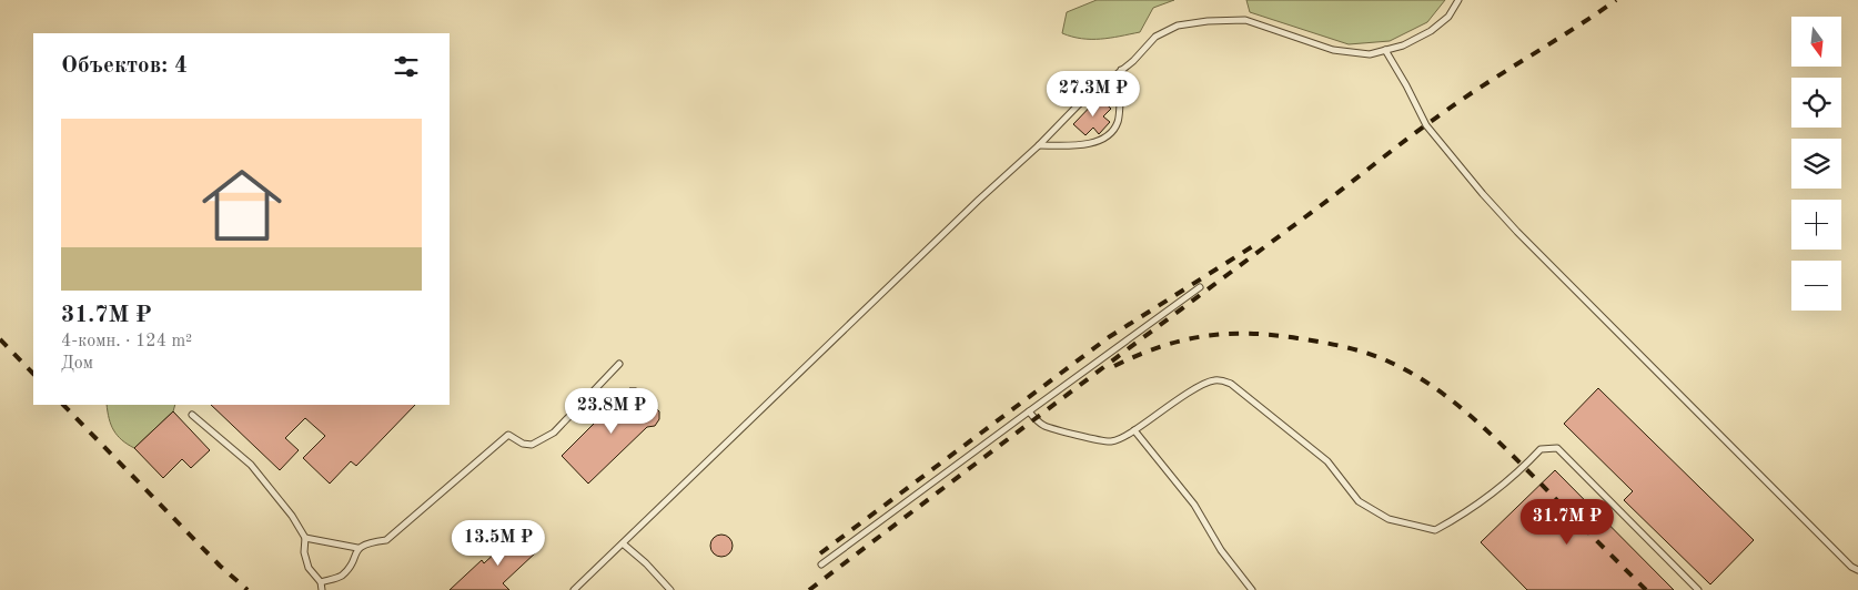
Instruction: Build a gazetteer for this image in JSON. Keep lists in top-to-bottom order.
{
  "north": "bottom",
  "page": {
    "map_buttons": ["+", "−"],
    "heading": "Объектов: 4",
    "price": [
      "27.3M ₽",
      "23.8M ₽",
      "31.7M ₽",
      "13.5M ₽"
    ],
    "list": [
      {
        "name": "31.7M ₽",
        "note": "4-комн. · 124 m² · Дом"
      }
    ]
  }
}
